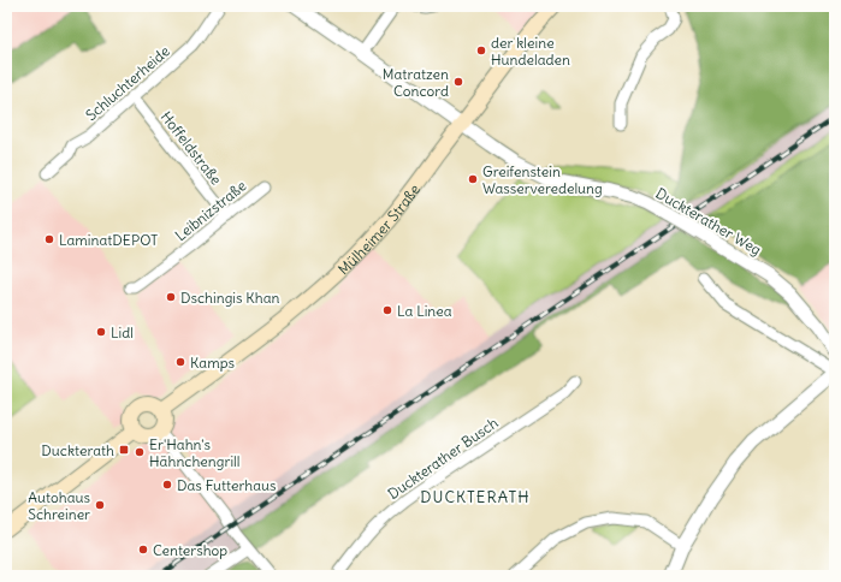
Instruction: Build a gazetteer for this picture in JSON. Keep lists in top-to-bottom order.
{
  "streets": {
    "main road": ["Mülheimer Straße"],
    "street": [
      "Schluchterheide",
      "Hoffeldstraße",
      "Leibnizstraße",
      "Duckterather Weg",
      "Duckterather Busch"
    ]
  },
  "crossings": [
    ["Schluchterheide", "Hoffeldstraße"],
    ["Hoffeldstraße", "Leibnizstraße"],
    ["Duckterather Weg", "Mülheimer Straße"]
  ],
  "districts": ["DUCKTERATH"],
  "places": {
    "other": [
      "der kleine Hundeladen",
      "Matratzen Concord",
      "Greifenstein Wasserveredelung",
      "LaminatDEPOT",
      "Dschingis Khan",
      "La Linea",
      "Lidl",
      "Kamps",
      "Er'Hahn's Hähnchengrill",
      "Das Futterhaus",
      "Autohaus Schreiner",
      "Centershop"
    ],
    "transit": ["Duckterath"]
  }
}
